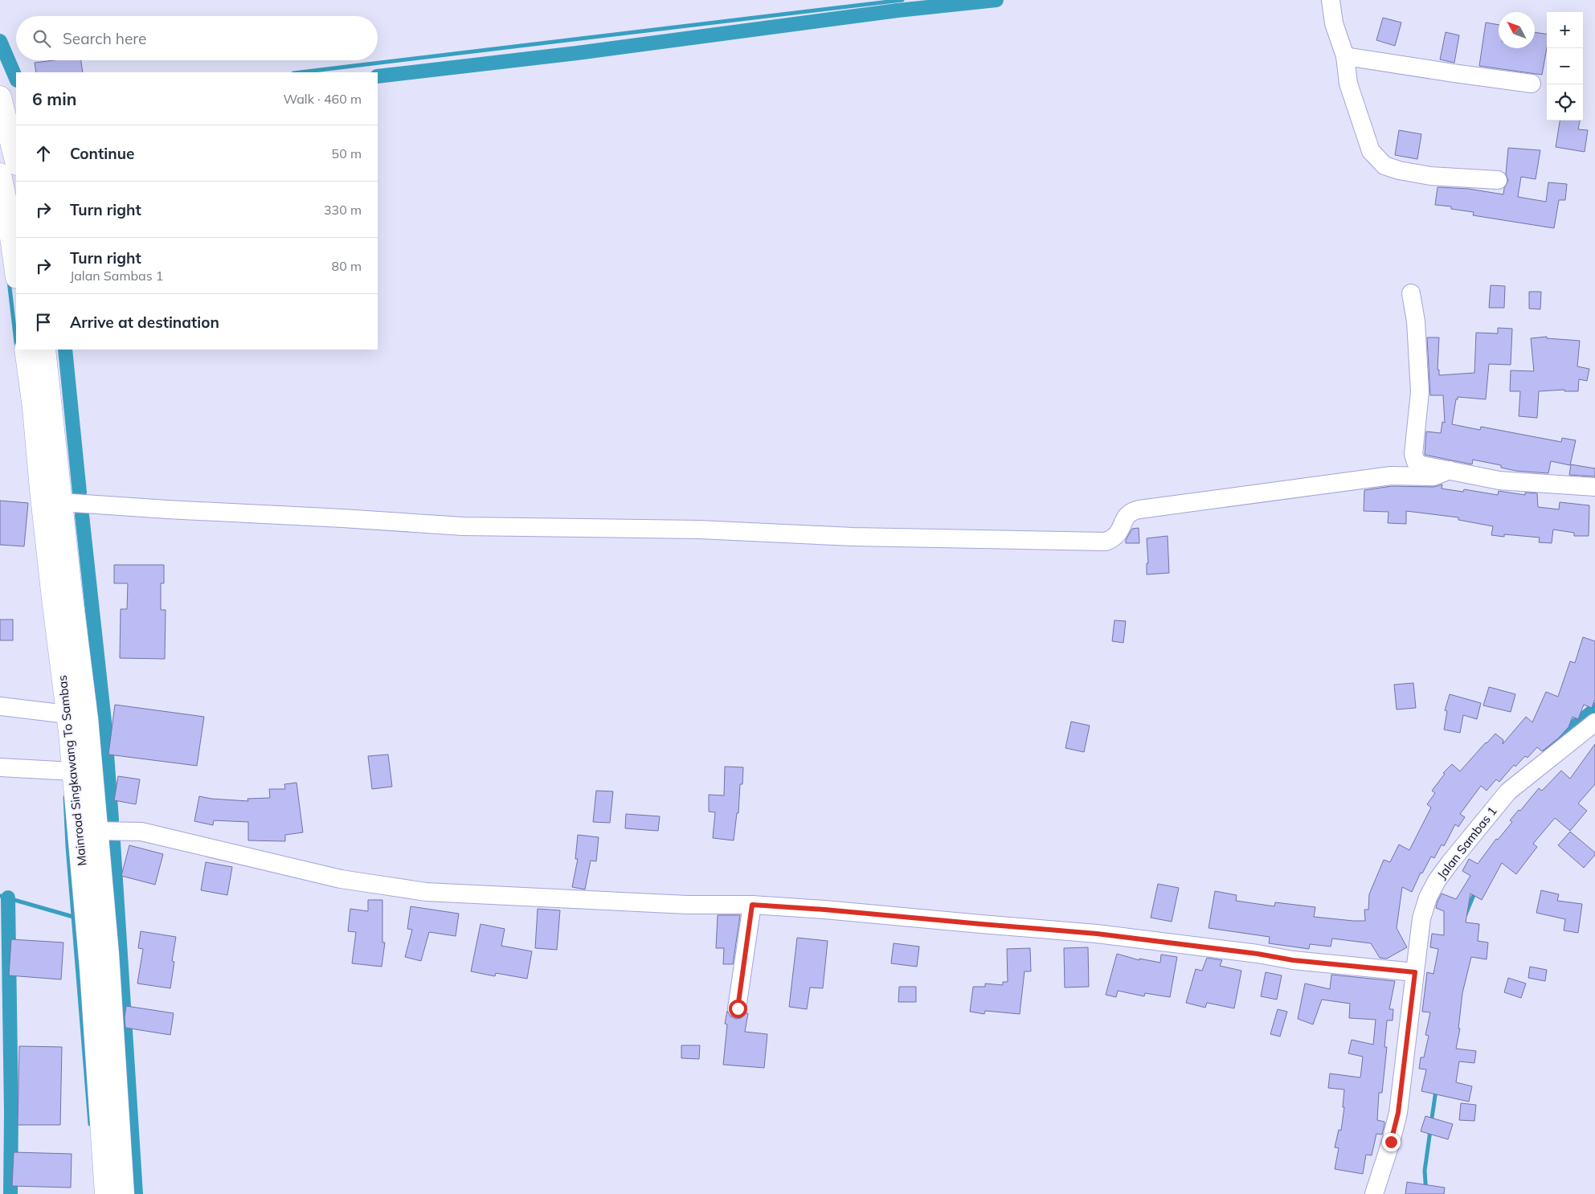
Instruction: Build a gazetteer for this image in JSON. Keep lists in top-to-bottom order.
{
  "streets": {
    "highway": ["Mainroad Singkawang To Sambas"],
    "street": ["Jalan Sambas 1"]
  },
  "north": "top left",
  "page": {
    "map_buttons": ["+", "−"],
    "search": "Search here",
    "heading": ["6 min", "Walk · 460 m"],
    "list": [
      ["Continue", "50 m"],
      ["Turn right", "330 m"],
      ["Turn right", "Jalan Sambas 1", "80 m"],
      "Arrive at destination"
    ]
  }
}
